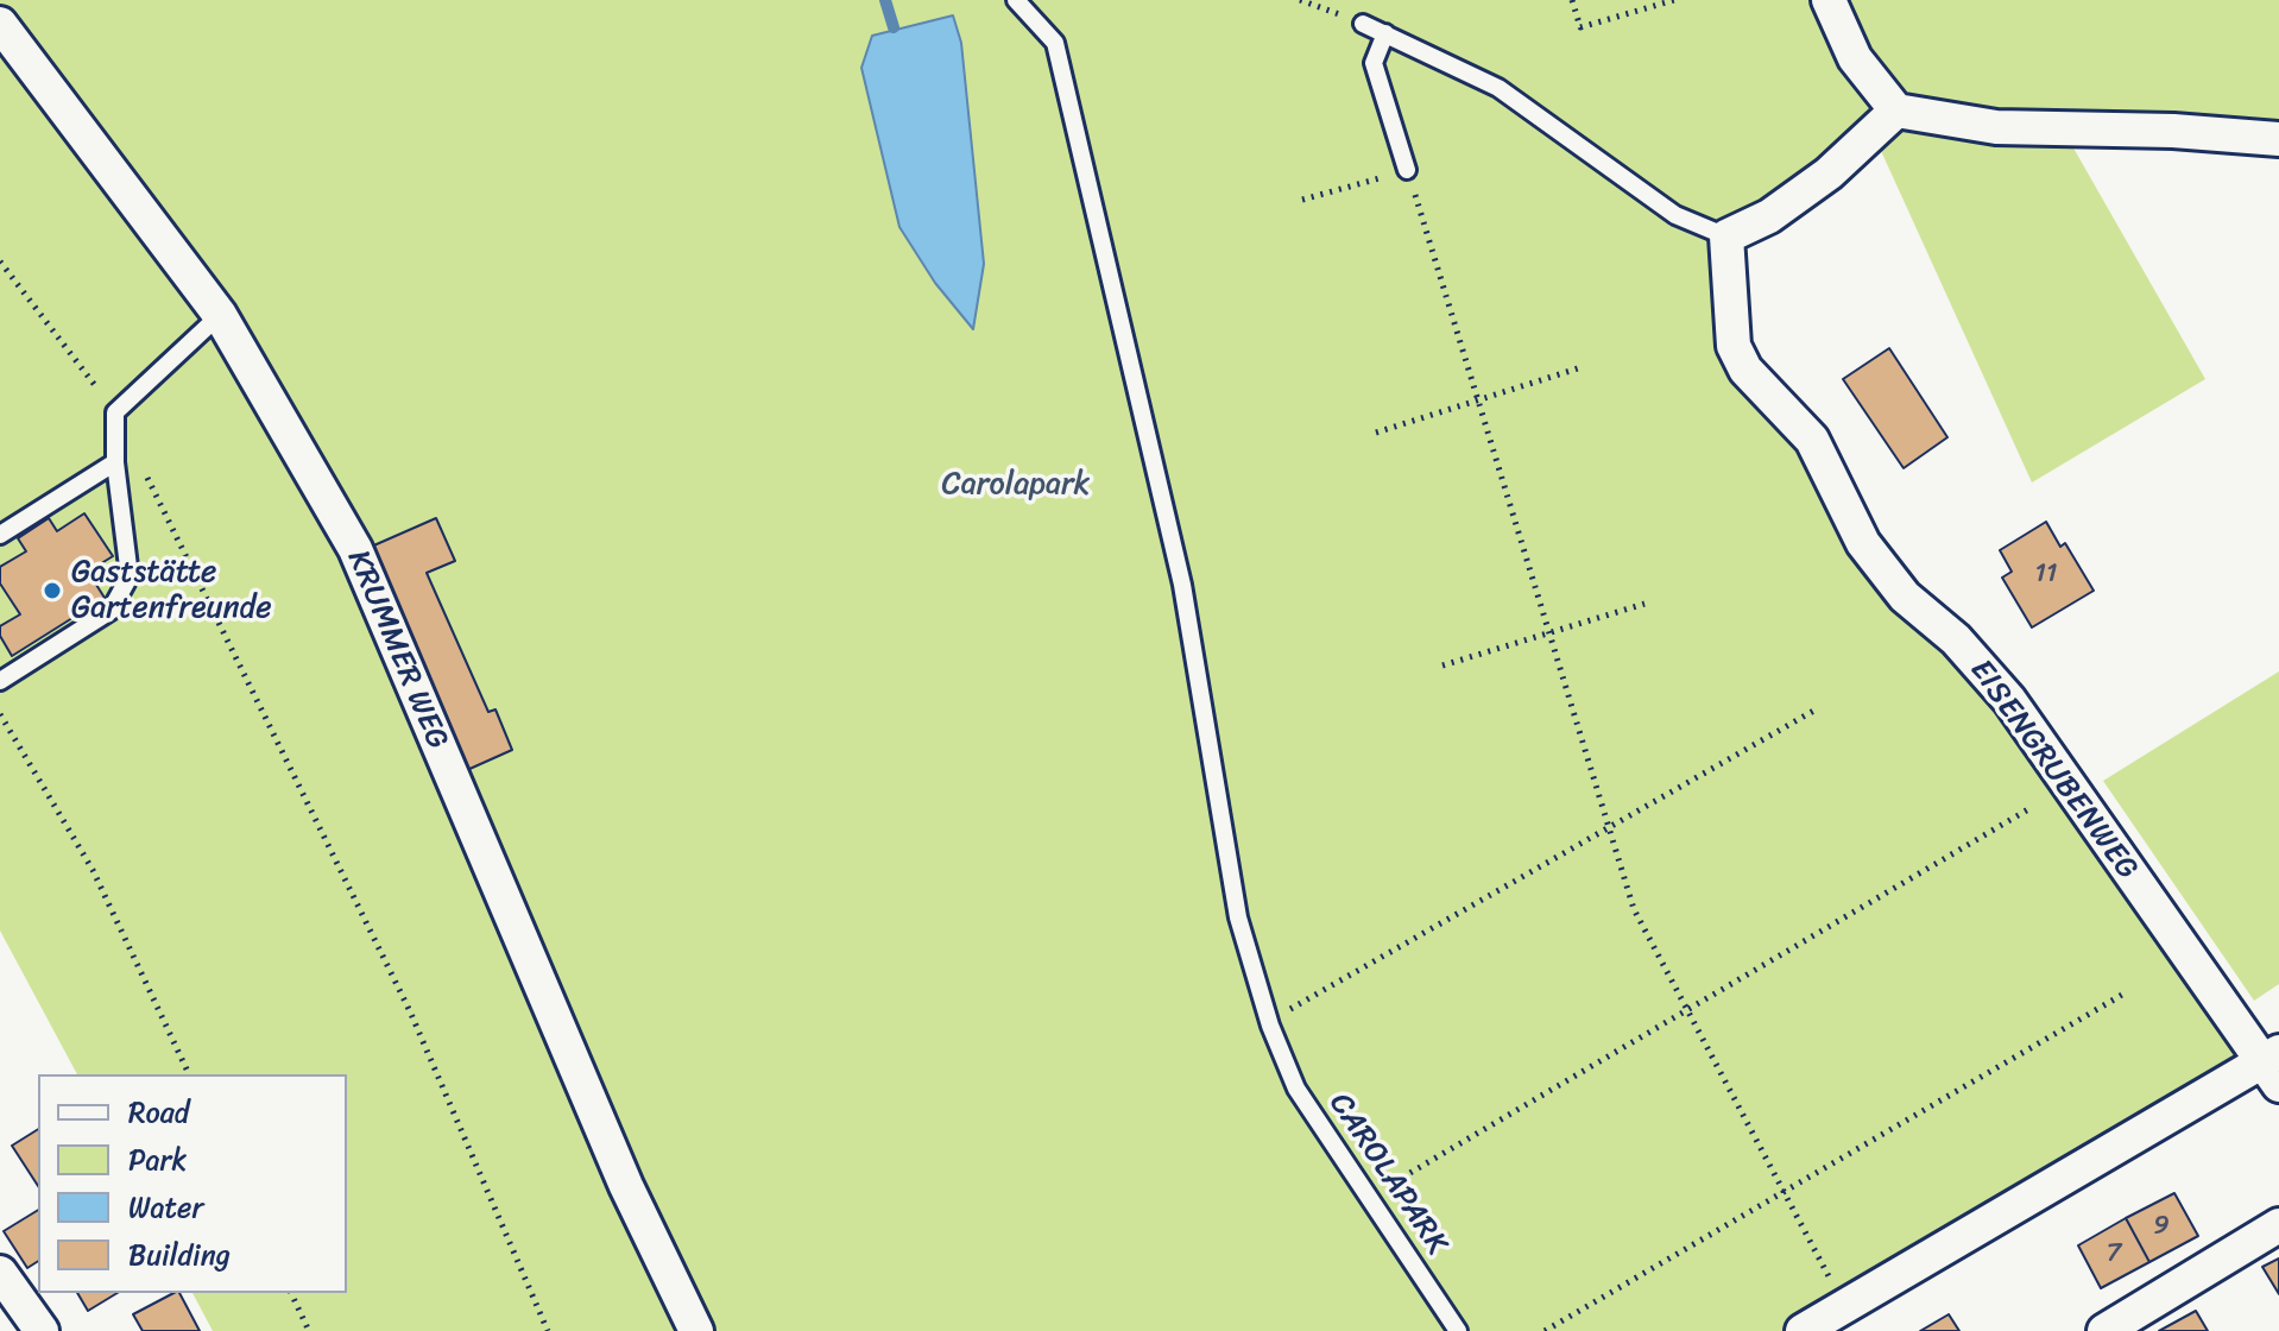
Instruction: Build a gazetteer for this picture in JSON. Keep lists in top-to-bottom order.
{
  "streets": {
    "street": ["KRUMMER WEG", "EISENGRUBENWEG"],
    "lane": ["CAROLAPARK"]
  },
  "parks": ["Carolapark"],
  "places": ["Gaststätte Gartenfreunde"],
  "house_numbers": ["11", "9", "7"],
  "legend": [
    "Road",
    "Park",
    "Water",
    "Building"
  ]
}
